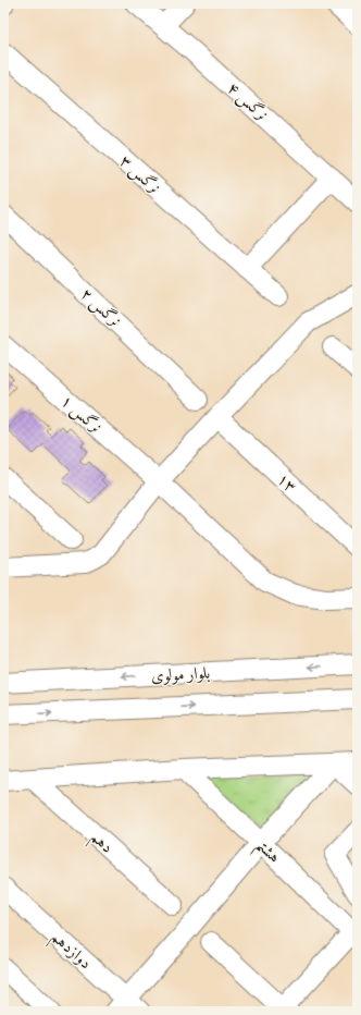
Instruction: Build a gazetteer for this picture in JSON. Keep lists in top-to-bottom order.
{
  "streets": {
    "street": [
      "نرگس ۴",
      "نرگس ۳",
      "نرگس ۲",
      "نرگس ۱",
      "۱۳",
      "بلوار مولوی",
      "دهم",
      "هشتم",
      "دوازدهم"
    ]
  }
}
